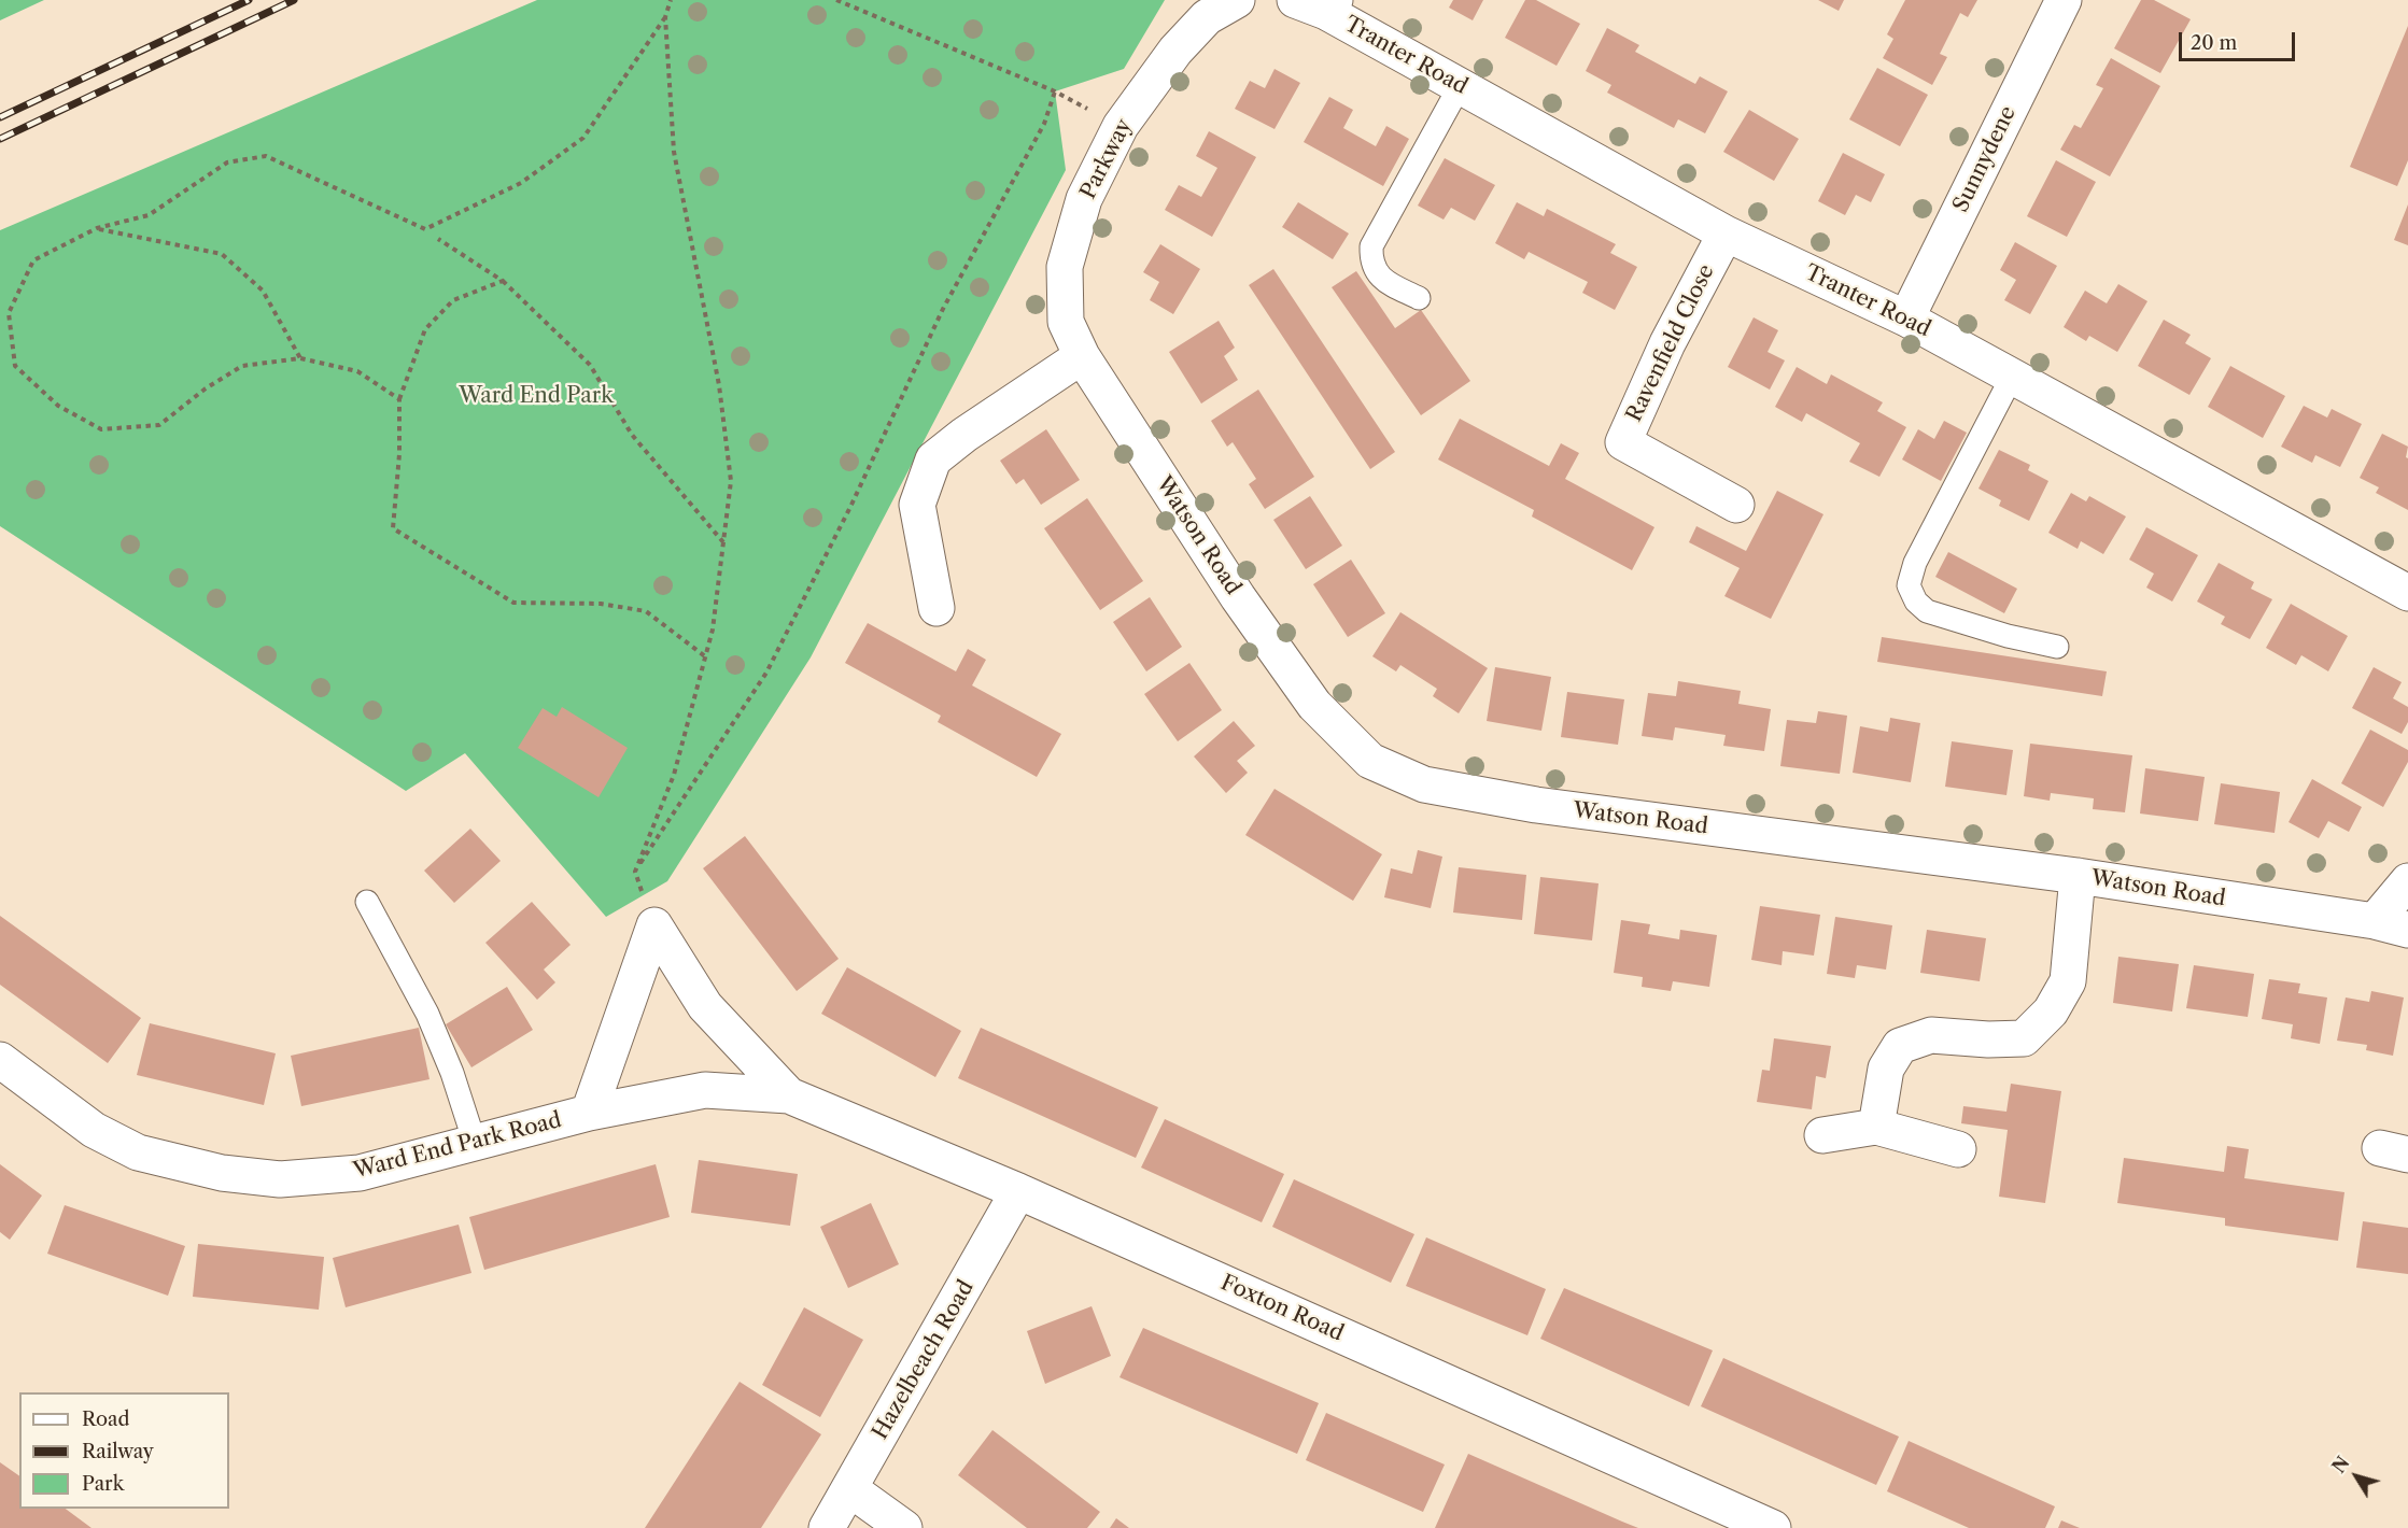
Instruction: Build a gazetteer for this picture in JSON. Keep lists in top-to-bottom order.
{
  "streets": {
    "street": [
      "Tranter Road",
      "Parkway",
      "Sunnydene",
      "Ravenfield Close",
      "Watson Road",
      "Ward End Park Road",
      "Foxton Road",
      "Hazelbeach Road"
    ]
  },
  "crossings": [
    ["Tranter Road", "Sunnydene"],
    ["Tranter Road", "Ravenfield Close"],
    ["Parkway", "Watson Road"],
    ["Ward End Park Road", "Foxton Road"],
    ["Foxton Road", "Hazelbeach Road"]
  ],
  "parks": ["Ward End Park"],
  "legend": ["Road", "Railway", "Park"],
  "scale_bar": "20 m",
  "north": "top left"
}
